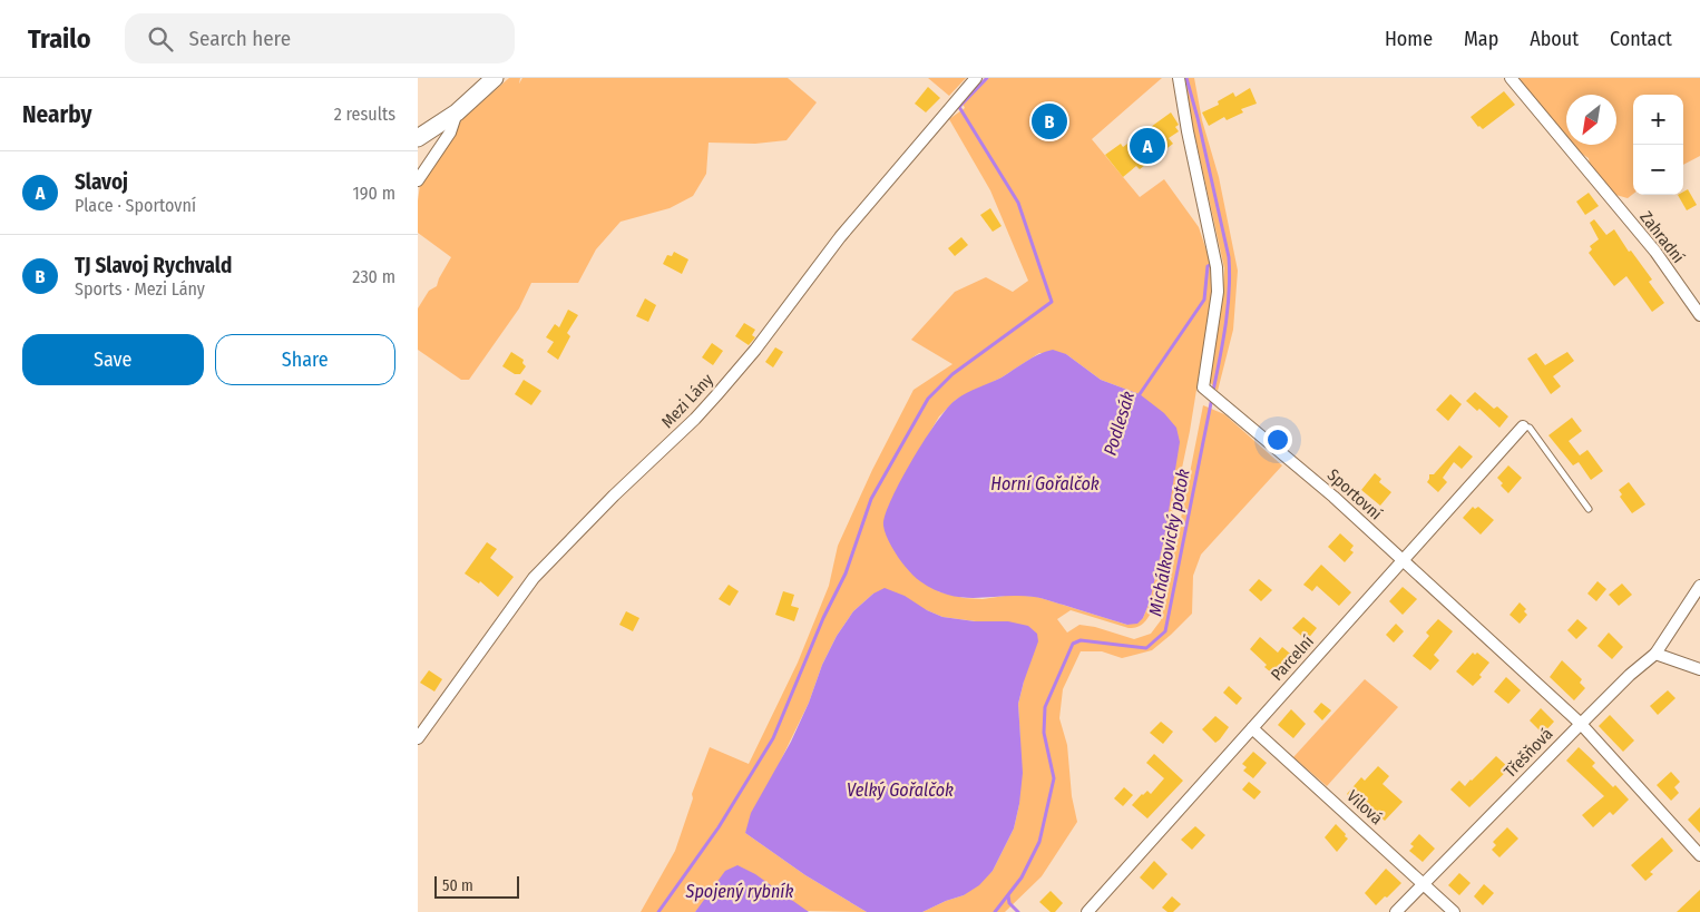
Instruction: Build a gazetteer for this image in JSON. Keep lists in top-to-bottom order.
{
  "streets": {
    "street": [
      "Zahradní",
      "Mezi Lány",
      "Sportovní",
      "Parcelní",
      "Třešňová",
      "Vilová"
    ]
  },
  "crossings": [
    ["Sportovní", "Parcelní"],
    ["Sportovní", "Třešňová"],
    ["Parcelní", "Vilová"],
    ["Třešňová", "Vilová"]
  ],
  "water": [
    "Podlesák",
    "Horní Gořalčok",
    "Michálkovický potok",
    "Velký Gořalčok",
    "Spojený rybník"
  ],
  "scale_bar": "50 m",
  "north": "bottom left",
  "page": {
    "header": "Trailo",
    "search": "Search here",
    "nav": [
      "Home",
      "Map",
      "About",
      "Contact"
    ],
    "heading": ["Nearby", "2 results"],
    "map_buttons": ["+", "−"],
    "pins": ["B", "A"],
    "list": [
      {
        "mark": "A",
        "name": "Slavoj",
        "note": "Place · Sportovní",
        "value": "190 m"
      },
      {
        "mark": "B",
        "name": "TJ Slavoj Rychvald",
        "note": "Sports · Mezi Lány",
        "value": "230 m"
      }
    ],
    "buttons": ["Save", "Share"],
    "scale": "50 m"
  }
}
